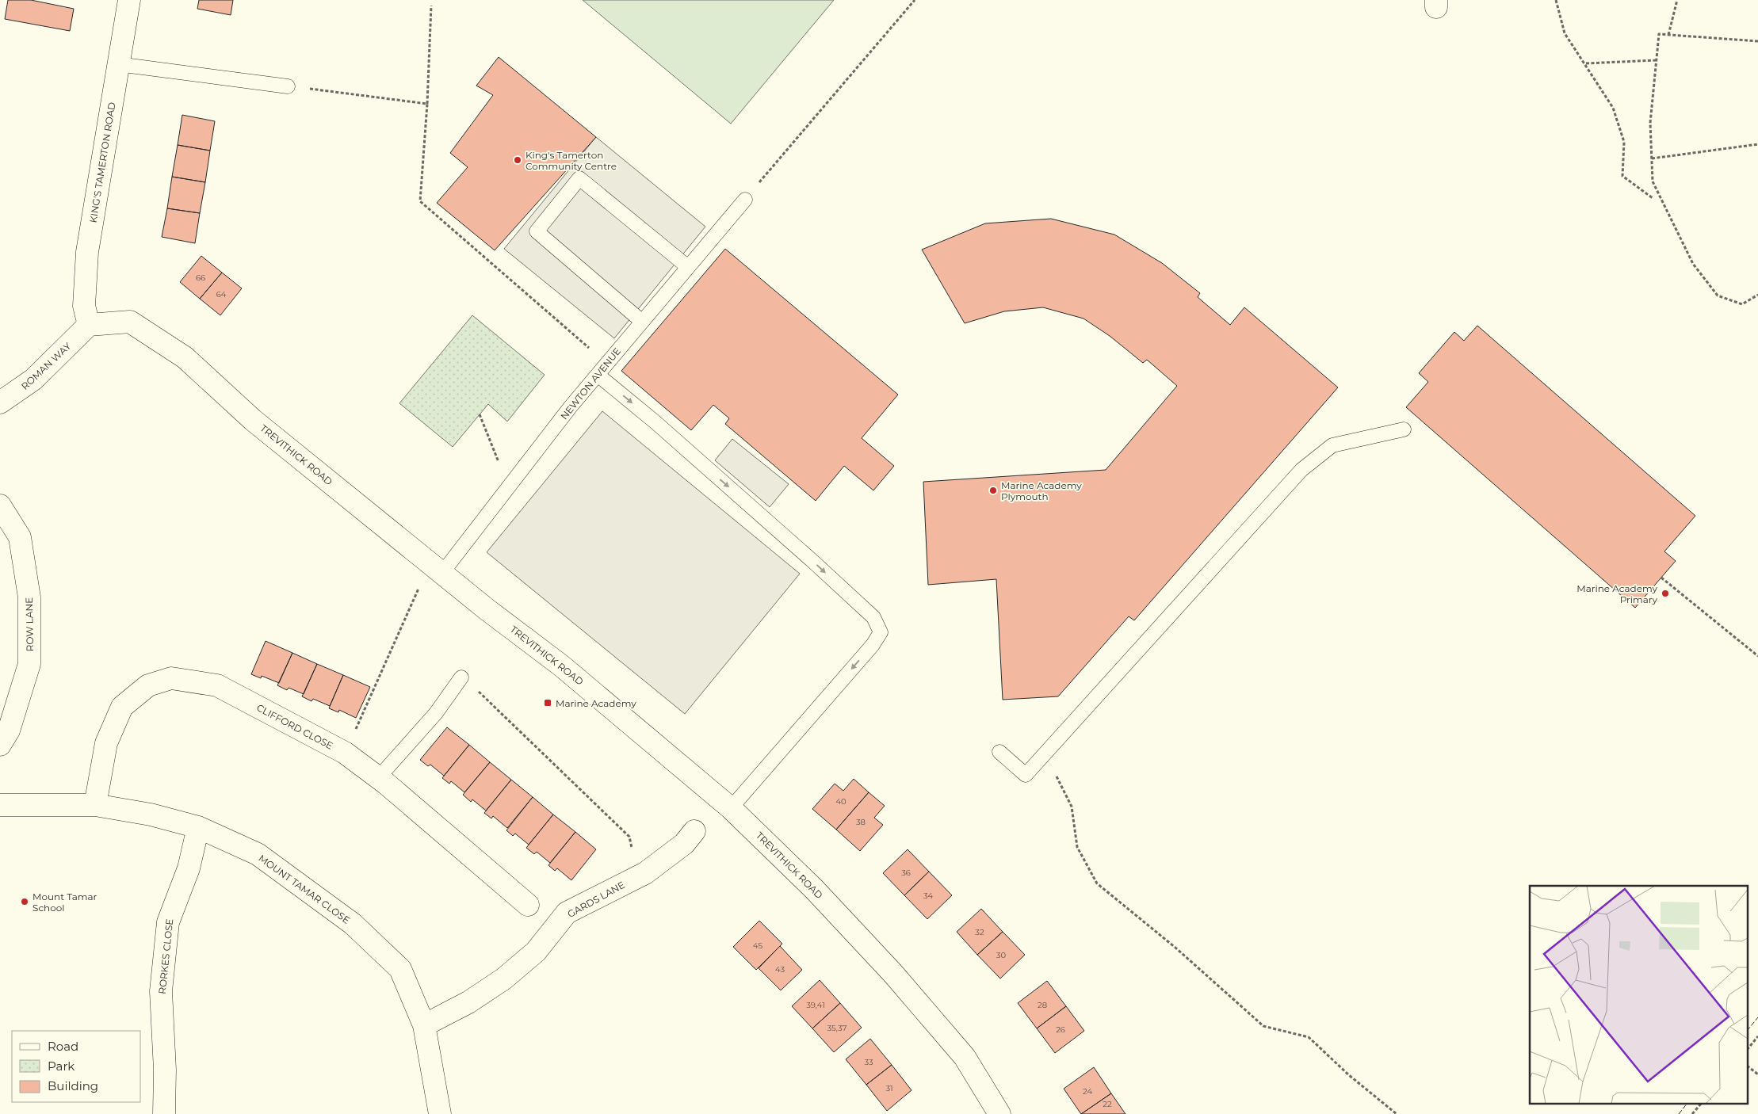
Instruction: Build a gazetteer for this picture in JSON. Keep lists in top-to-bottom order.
{
  "streets": {
    "street": [
      "KING'S TAMERTON ROAD",
      "ROMAN WAY",
      "TREVITHICK ROAD",
      "ROW LANE",
      "CLIFFORD CLOSE",
      "MOUNT TAMAR CLOSE",
      "GARDS LANE",
      "RORKES CLOSE"
    ],
    "lane": ["NEWTON AVENUE"]
  },
  "crossings": [
    ["KING'S TAMERTON ROAD", "ROMAN WAY"],
    ["KING'S TAMERTON ROAD", "TREVITHICK ROAD"],
    ["ROMAN WAY", "TREVITHICK ROAD"],
    ["NEWTON AVENUE", "TREVITHICK ROAD"],
    ["CLIFFORD CLOSE", "MOUNT TAMAR CLOSE"],
    ["MOUNT TAMAR CLOSE", "GARDS LANE"],
    ["MOUNT TAMAR CLOSE", "RORKES CLOSE"]
  ],
  "places": {
    "other": [
      "King's Tamerton Community Centre",
      "Marine Academy Plymouth",
      "Marine Academy Primary",
      "Mount Tamar School"
    ],
    "transit": ["Marine Academy"]
  },
  "house_numbers": [
    "66",
    "64",
    "40",
    "38",
    "36",
    "34",
    "32",
    "45",
    "30",
    "43",
    "39,41",
    "28",
    "35,37",
    "26",
    "33",
    "31",
    "24",
    "22"
  ],
  "legend": ["Road", "Park", "Building"]
}
